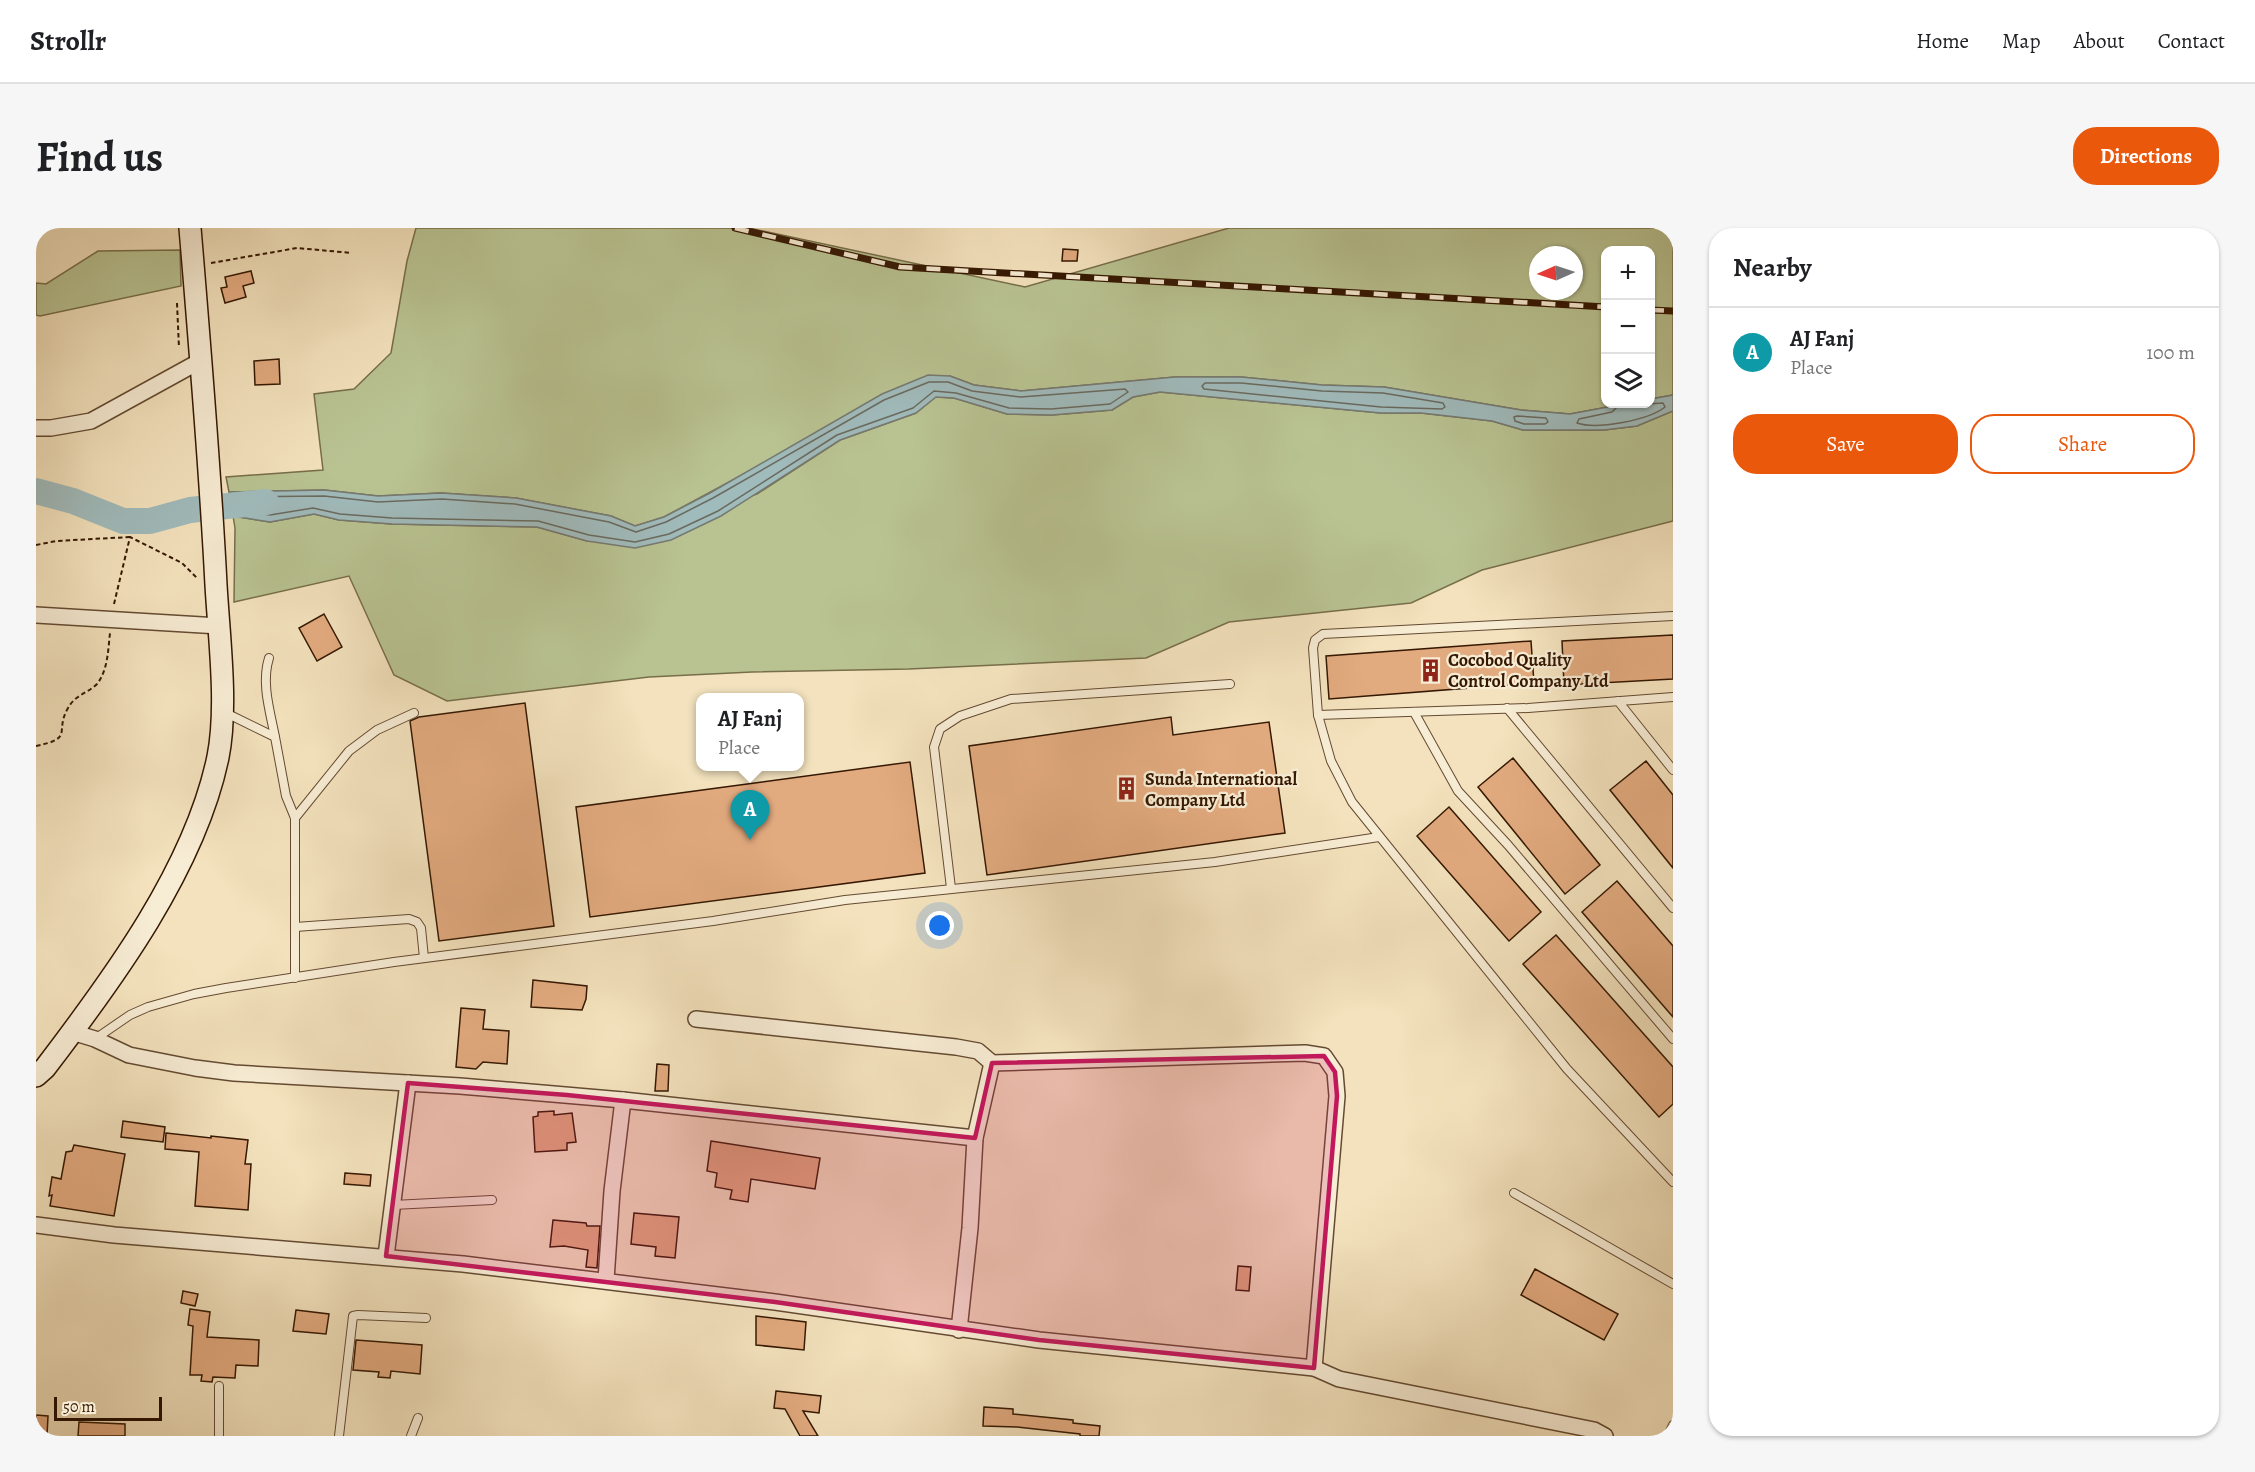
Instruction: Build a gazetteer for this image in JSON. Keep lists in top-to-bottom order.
{
  "places": {
    "building": ["Cocobod Quality Control Company Ltd", "Sunda International Company Ltd"]
  },
  "scale_bar": "50 m",
  "north": "left",
  "page": {
    "header": "Strollr",
    "nav": [
      "Home",
      "Map",
      "About",
      "Contact"
    ],
    "buttons": [
      "Directions",
      ["Save", "Share"]
    ],
    "title": "Find us",
    "heading": "Nearby",
    "map_buttons": ["+", "−"],
    "list": [
      {
        "mark": "A",
        "name": "AJ Fanj",
        "note": "Place",
        "value": "100 m"
      }
    ],
    "popup": ["AJ Fanj", "Place"],
    "pins": "A",
    "scale": "50 m"
  }
}
